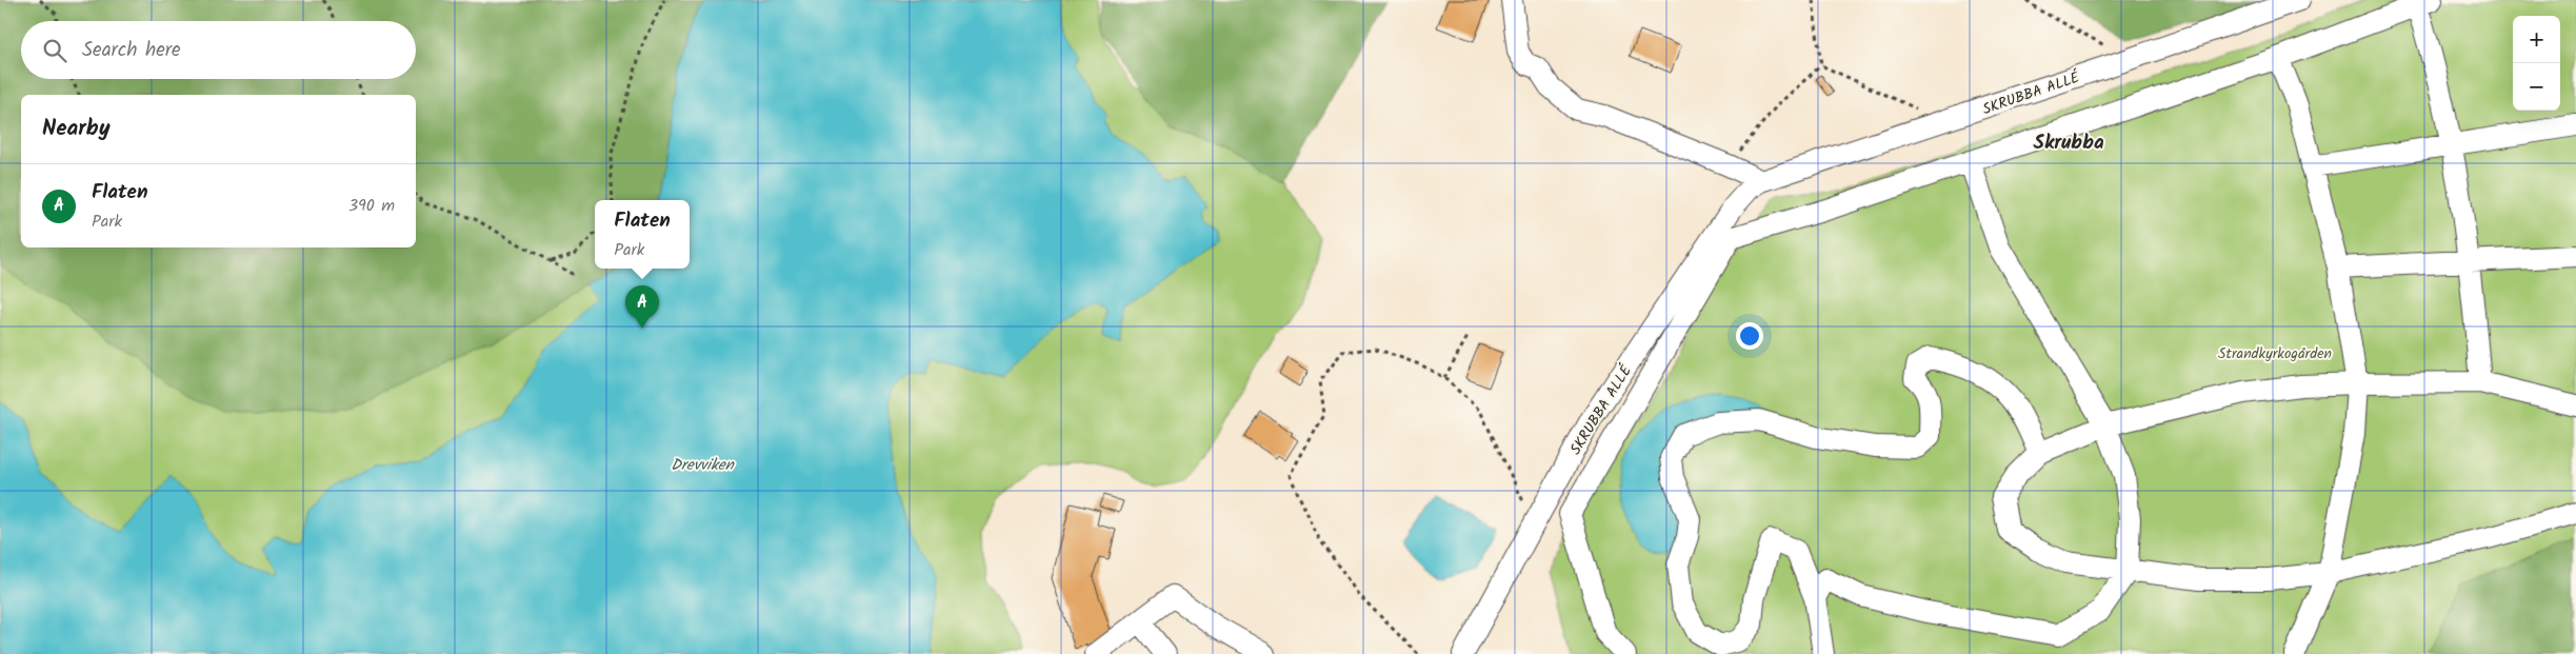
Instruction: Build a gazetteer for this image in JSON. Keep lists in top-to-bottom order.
{
  "streets": {
    "street": ["SKRUBBA ALLÉ"]
  },
  "districts": ["Skrubba"],
  "water": ["Drevviken"],
  "parks": ["Strandkyrkogården"],
  "page": {
    "map_buttons": ["+", "−"],
    "search": "Search here",
    "heading": "Nearby",
    "list": [
      {
        "mark": "A",
        "name": "Flaten",
        "note": "Park",
        "value": "390 m"
      }
    ],
    "popup": ["Flaten", "Park"],
    "pins": "A"
  }
}
